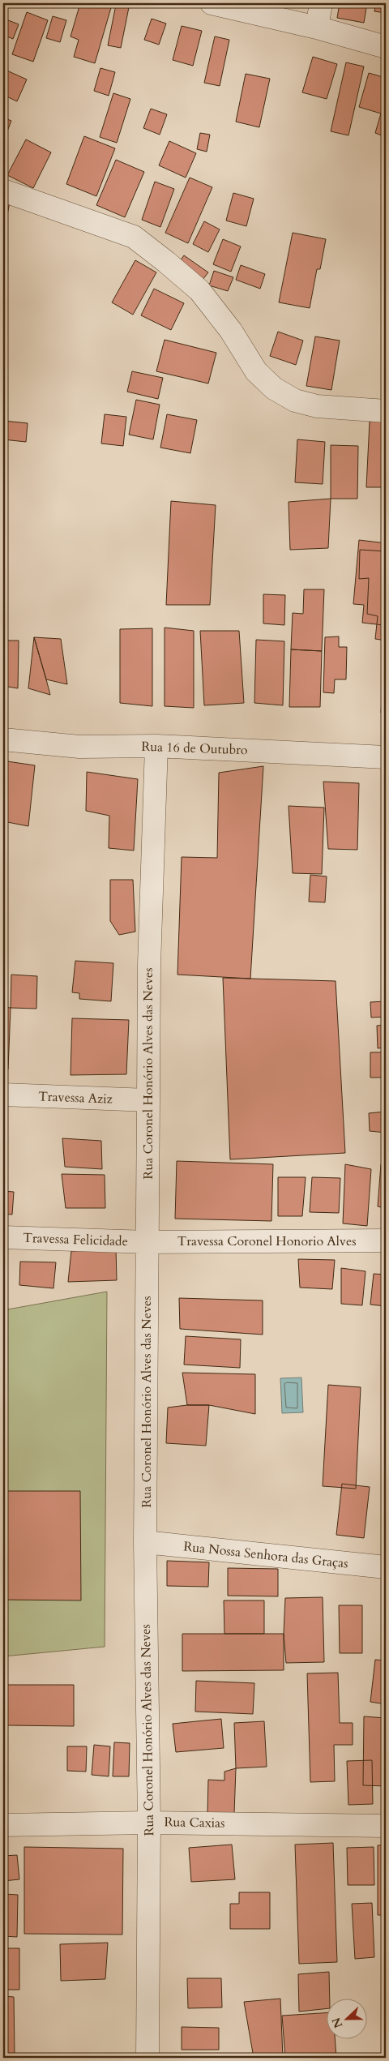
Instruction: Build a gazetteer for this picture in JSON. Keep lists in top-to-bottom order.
{
  "streets": {
    "street": [
      "Rua 16 de Outubro",
      "Rua Coronel Honório Alves das Neves",
      "Travessa Aziz",
      "Travessa Felicidade",
      "Travessa Coronel Honorio Alves",
      "Rua Nossa Senhora das Graças",
      "Rua Caxias"
    ]
  },
  "crossings": [
    ["Rua 16 de Outubro", "Rua Coronel Honório Alves das Neves"],
    ["Rua Coronel Honório Alves das Neves", "Travessa Aziz"],
    ["Rua Coronel Honório Alves das Neves", "Travessa Felicidade"],
    ["Rua Coronel Honório Alves das Neves", "Travessa Coronel Honorio Alves"],
    ["Rua Coronel Honório Alves das Neves", "Rua Nossa Senhora das Graças"],
    ["Rua Coronel Honório Alves das Neves", "Rua Caxias"],
    ["Travessa Felicidade", "Travessa Coronel Honorio Alves"]
  ],
  "north": "left"
}
